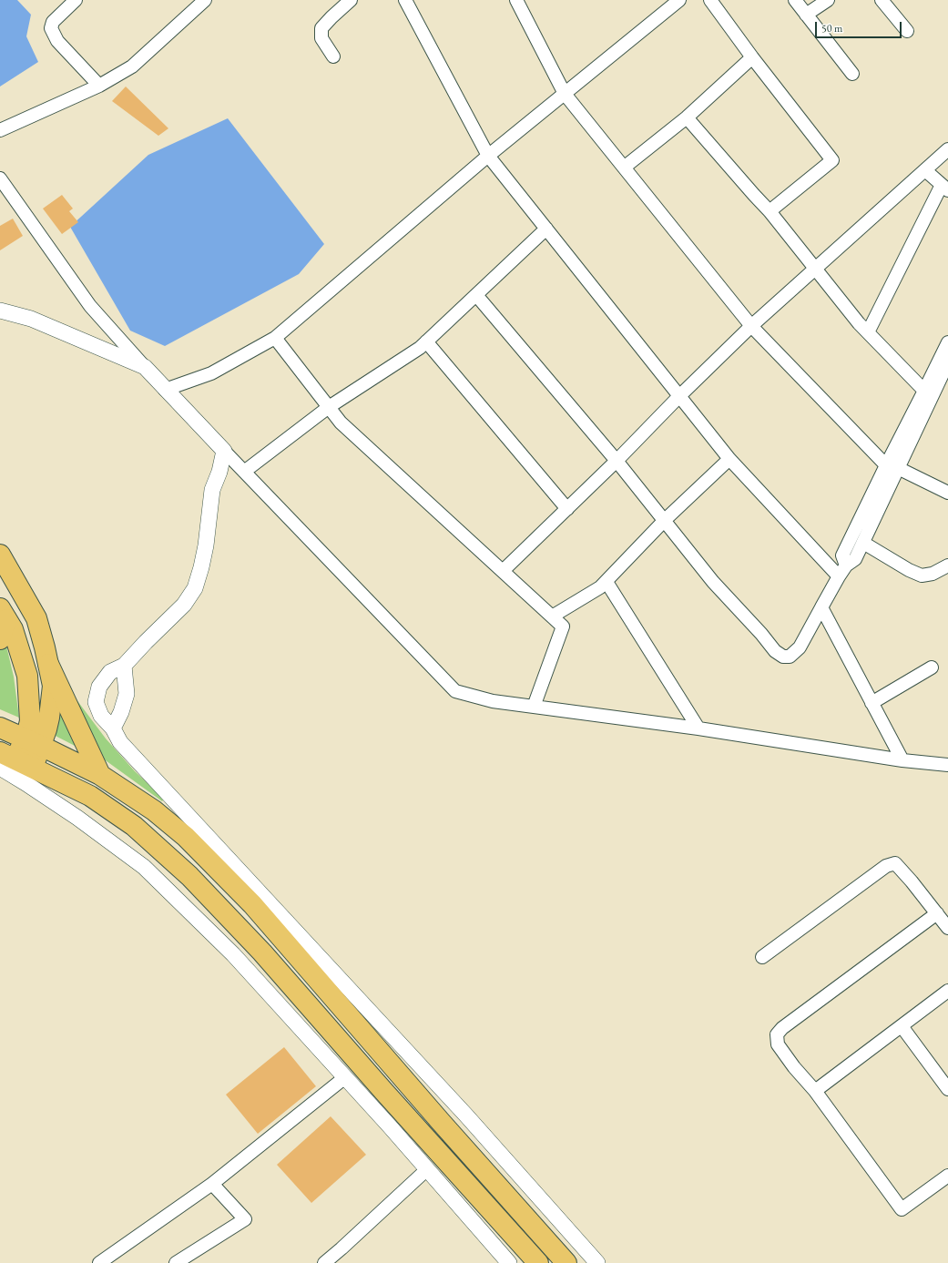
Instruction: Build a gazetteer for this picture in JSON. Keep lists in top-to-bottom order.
{
  "scale_bar": "50 m"
}
